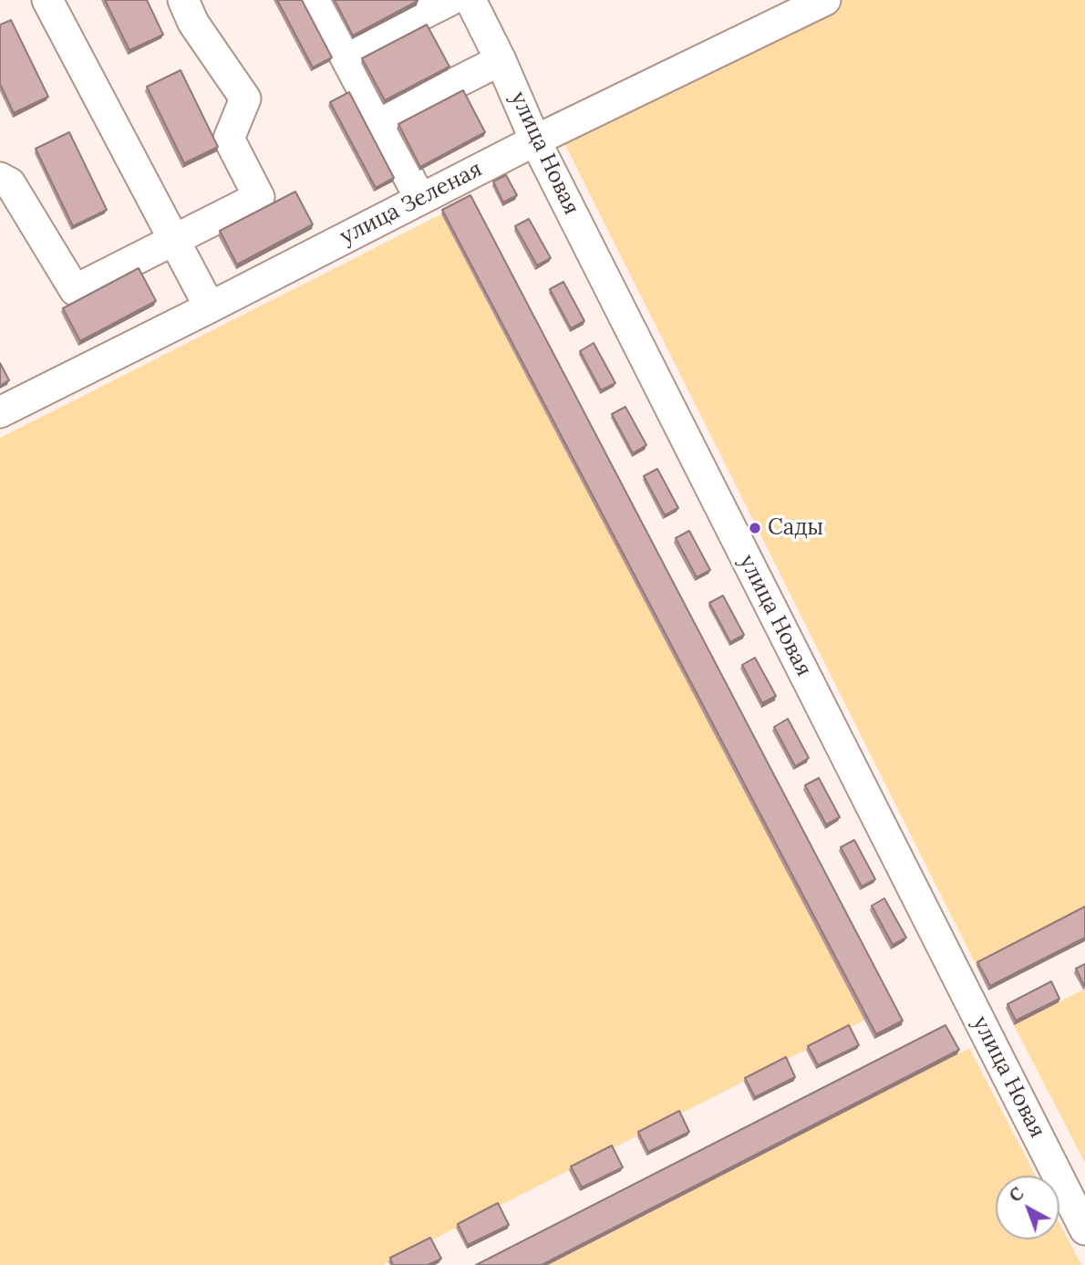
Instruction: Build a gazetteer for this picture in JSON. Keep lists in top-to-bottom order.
{
  "streets": {
    "street": ["улица Новая", "улица Зеленая"]
  },
  "crossings": [
    ["улица Новая", "улица Зеленая"]
  ],
  "places": ["Сады"],
  "north": "top left"
}
